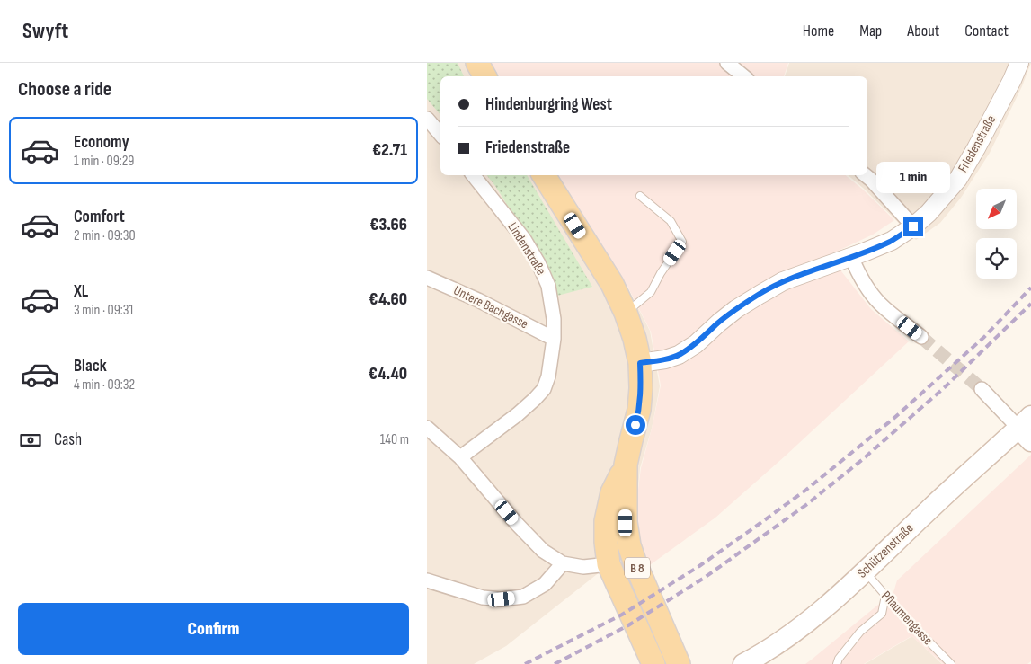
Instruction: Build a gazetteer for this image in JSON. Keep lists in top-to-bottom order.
{
  "streets": {
    "main road": ["Schützenstraße", "B 8"],
    "street": ["Friedenstraße", "Lindenstraße", "Untere Bachgasse"],
    "lane": ["Pflaumengasse"]
  },
  "crossings": [
    ["Friedenstraße", "B 8"],
    ["Lindenstraße", "Untere Bachgasse"],
    ["Schützenstraße", "Pflaumengasse"]
  ],
  "north": "bottom left",
  "page": {
    "header": "Swyft",
    "nav": [
      "Home",
      "Map",
      "About",
      "Contact"
    ],
    "heading": "Choose a ride",
    "banner": ["Hindenburgring West", "Friedenstraße"],
    "list": [
      {
        "name": "Economy",
        "note": "1 min · 09:29",
        "value": "€2.71"
      },
      {
        "name": "Comfort",
        "note": "2 min · 09:30",
        "value": "€3.66"
      },
      {
        "name": "XL",
        "note": "3 min · 09:31",
        "value": "€4.60"
      },
      {
        "name": "Black",
        "note": "4 min · 09:32",
        "value": "€4.40"
      }
    ],
    "bubble": "1 min",
    "pay": ["Cash", "140 m"],
    "buttons": "Confirm"
  }
}
